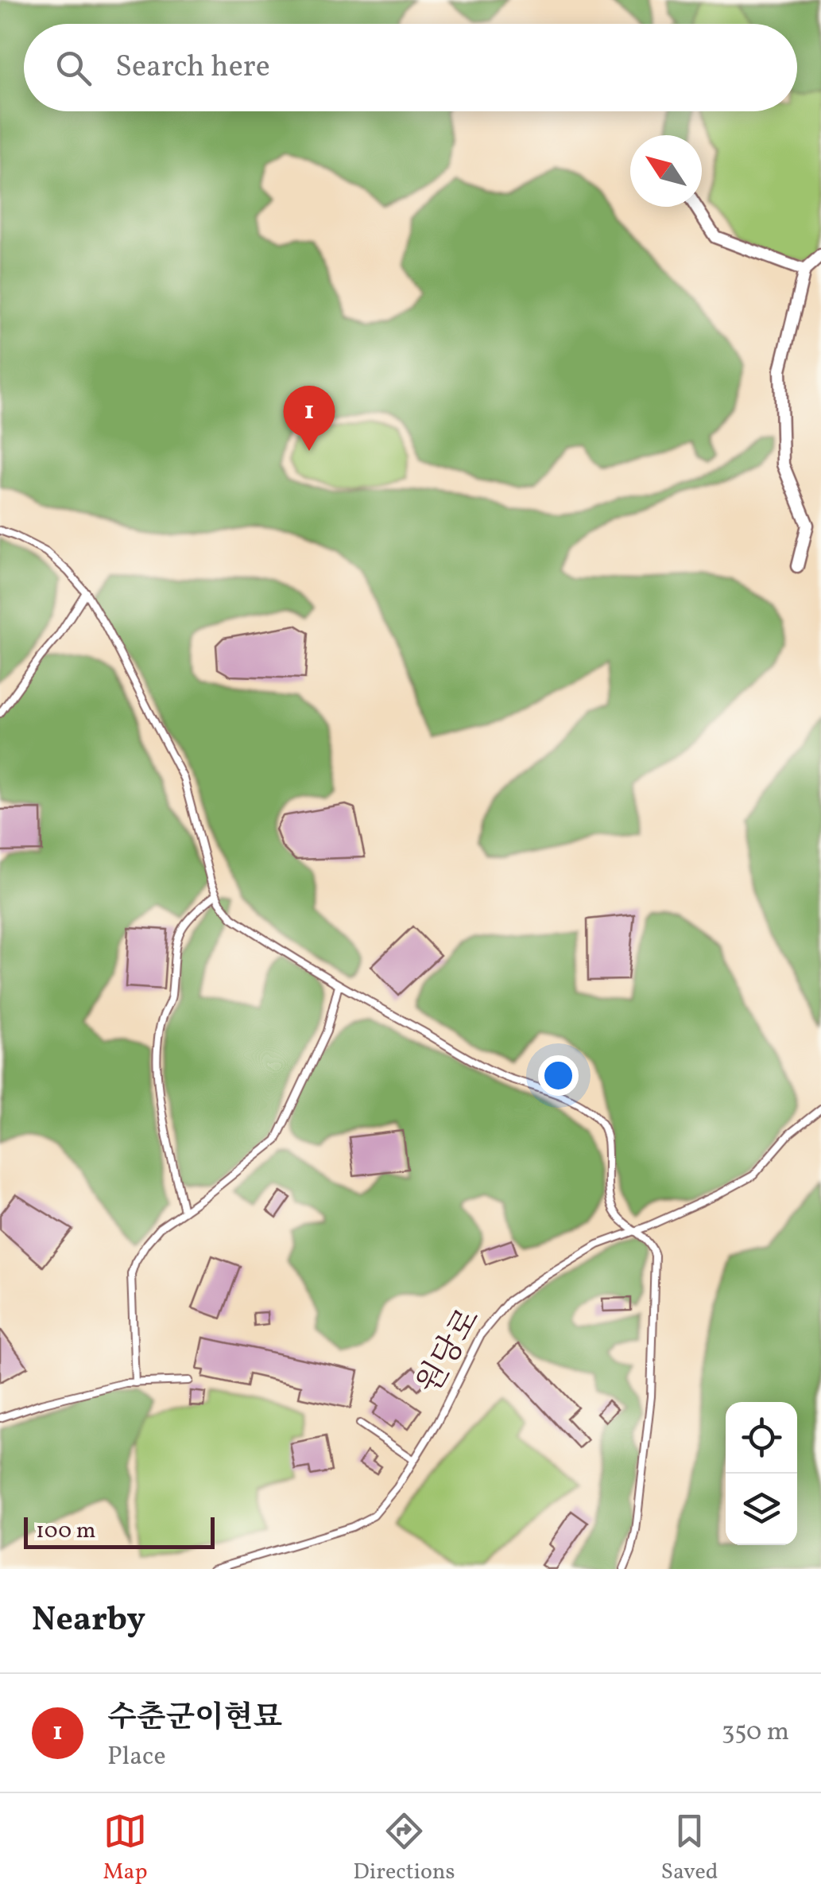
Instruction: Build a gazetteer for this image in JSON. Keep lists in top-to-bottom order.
{
  "streets": {
    "lane": ["원당로"]
  },
  "scale_bar": "100 m",
  "north": "top left",
  "page": {
    "search": "Search here",
    "pins": "1",
    "scale": "100 m",
    "heading": "Nearby",
    "list": [
      {
        "mark": "1",
        "name": "수춘군이현묘",
        "note": "Place",
        "value": "350 m"
      }
    ],
    "nav": ["Map", "Directions", "Saved"]
  }
}
